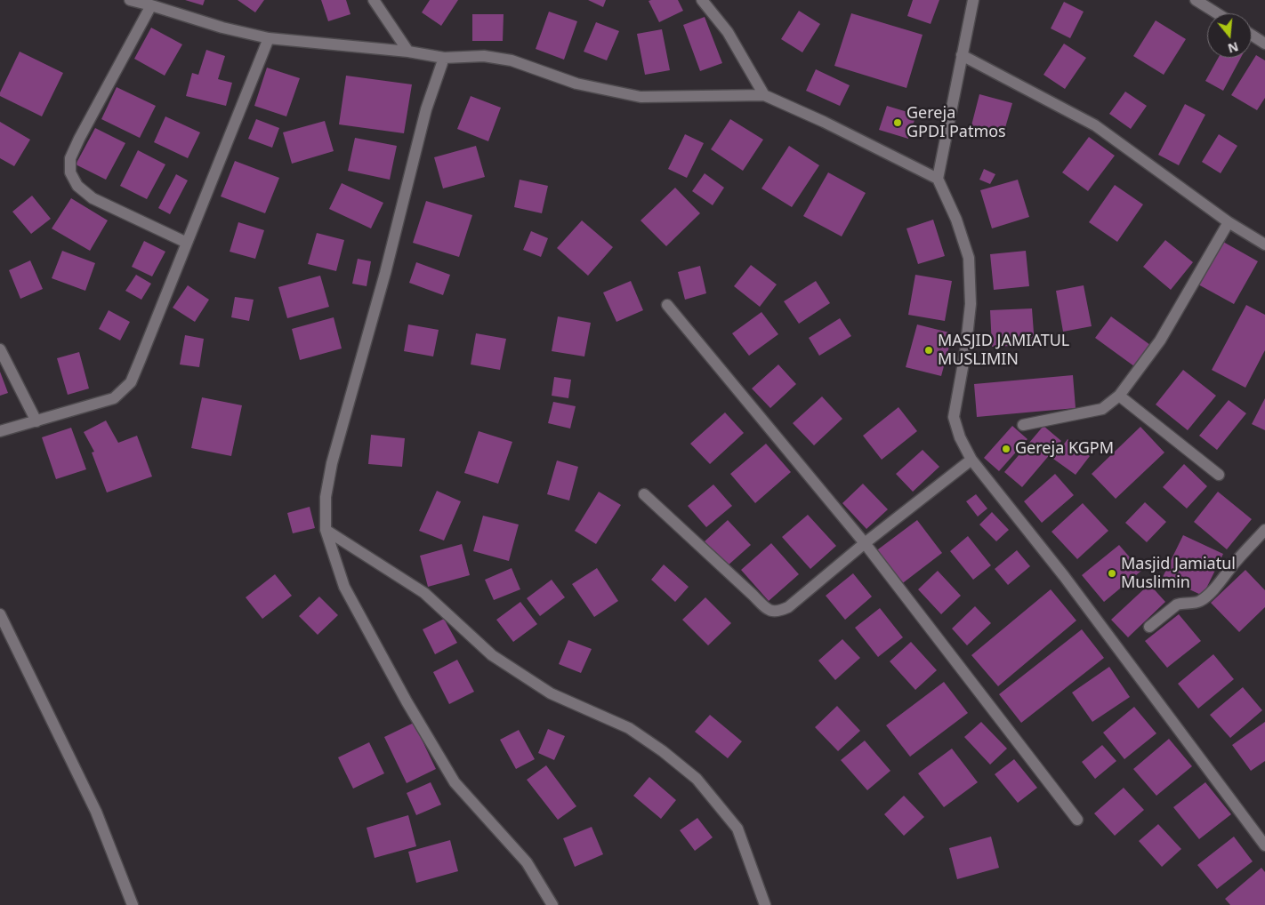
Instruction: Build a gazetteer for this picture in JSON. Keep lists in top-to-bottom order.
{
  "places": [
    "Gereja GPDI Patmos",
    "MASJID JAMIATUL MUSLIMIN",
    "Gereja KGPM",
    "Masjid Jamiatul Muslimin"
  ],
  "north": "bottom"
}
